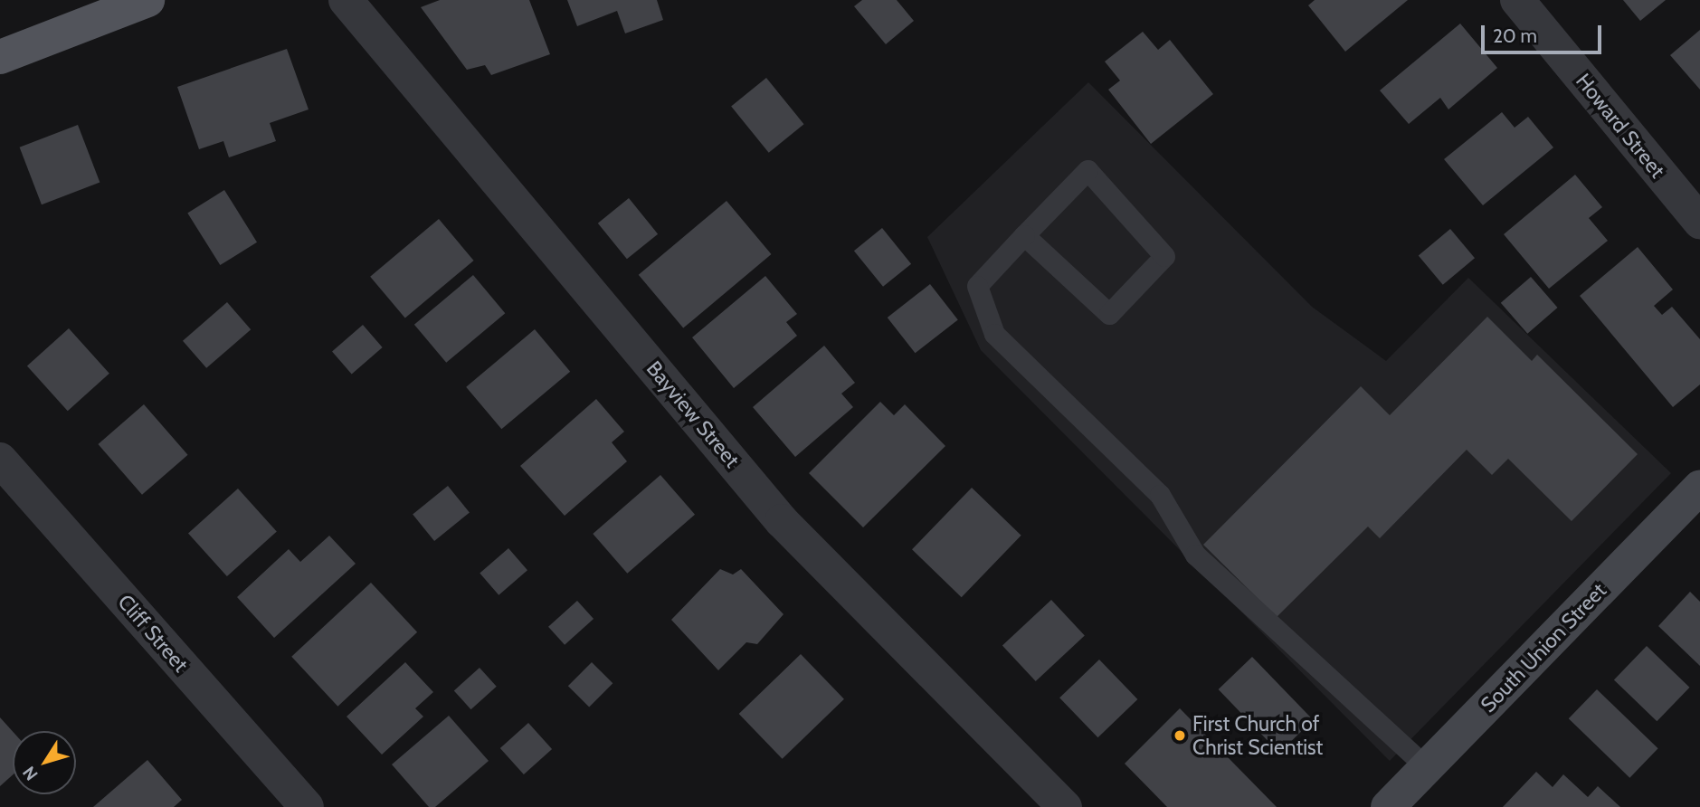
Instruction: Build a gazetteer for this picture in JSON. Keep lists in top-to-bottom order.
{
  "streets": {
    "main road": ["South Union Street"],
    "street": ["Howard Street", "Bayview Street", "Cliff Street"]
  },
  "places": ["First Church of Christ Scientist"],
  "scale_bar": "20 m",
  "north": "bottom left"
}
